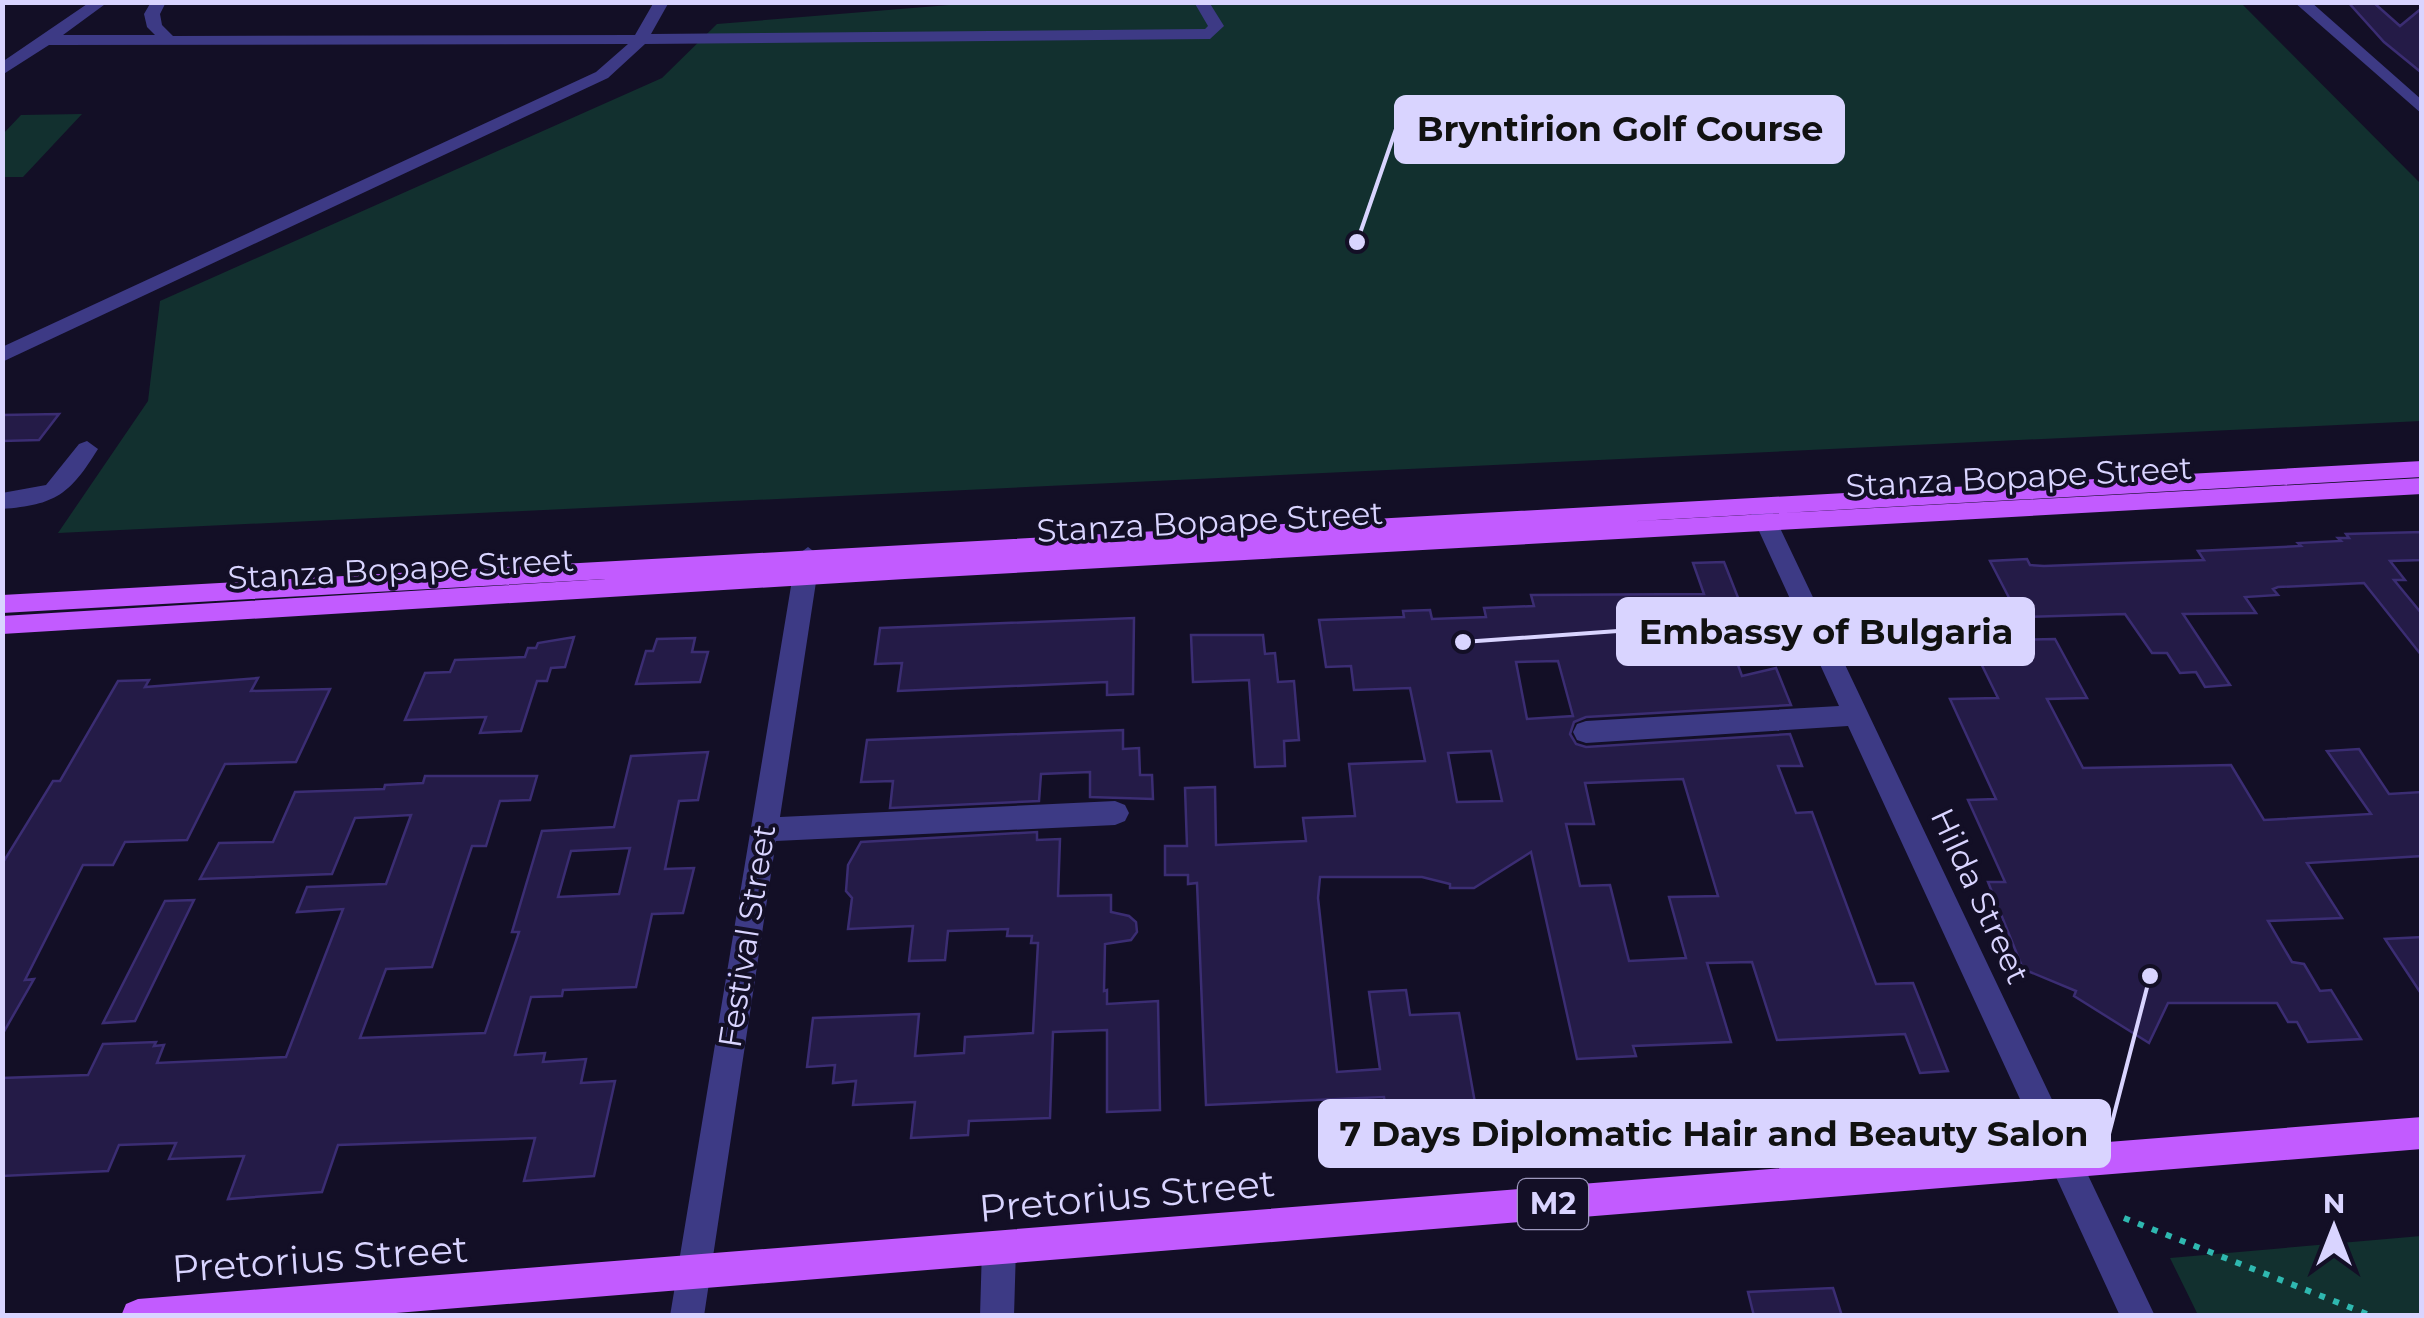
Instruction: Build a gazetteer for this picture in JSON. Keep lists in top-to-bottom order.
{
  "streets": {
    "main road": ["Stanza Bopape Street", "Pretorius Street", "M2"],
    "street": ["Hilda Street", "Festival Street"]
  },
  "crossings": [
    ["Stanza Bopape Street", "Hilda Street"],
    ["Stanza Bopape Street", "Festival Street"],
    ["Hilda Street", "Pretorius Street"],
    ["Festival Street", "Pretorius Street"]
  ],
  "places": ["Bryntirion Golf Course", "Embassy of Bulgaria", "7 Days Diplomatic Hair and Beauty Salon"],
  "north": "top"
}
